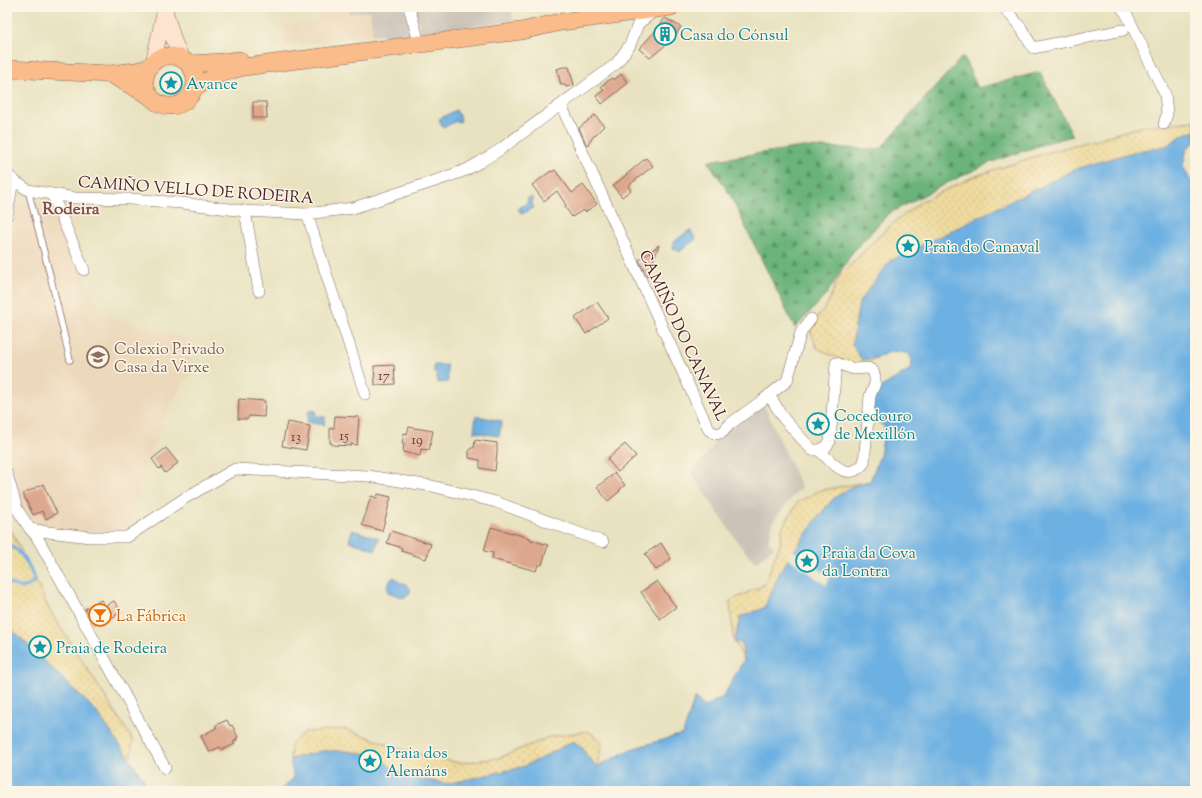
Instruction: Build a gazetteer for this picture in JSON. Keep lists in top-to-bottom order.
{
  "streets": {
    "street": ["CAMIÑO VELLO DE RODEIRA", "CAMIÑO DO CANAVAL"]
  },
  "crossings": [
    ["CAMIÑO VELLO DE RODEIRA", "CAMIÑO DO CANAVAL"]
  ],
  "districts": ["Rodeira"],
  "places": {
    "building": ["Casa do Cónsul"],
    "place": [
      "Avance",
      "Praia do Canaval",
      "Cocedouro de Mexillón",
      "Praia da Cova da Lontra",
      "Praia de Rodeira",
      "Praia dos Alemáns"
    ],
    "school or university": ["Colexio Privado Casa da Virxe"],
    "bar": ["La Fábrica"]
  },
  "house_numbers": [
    "17",
    "15",
    "13",
    "19"
  ]
}
